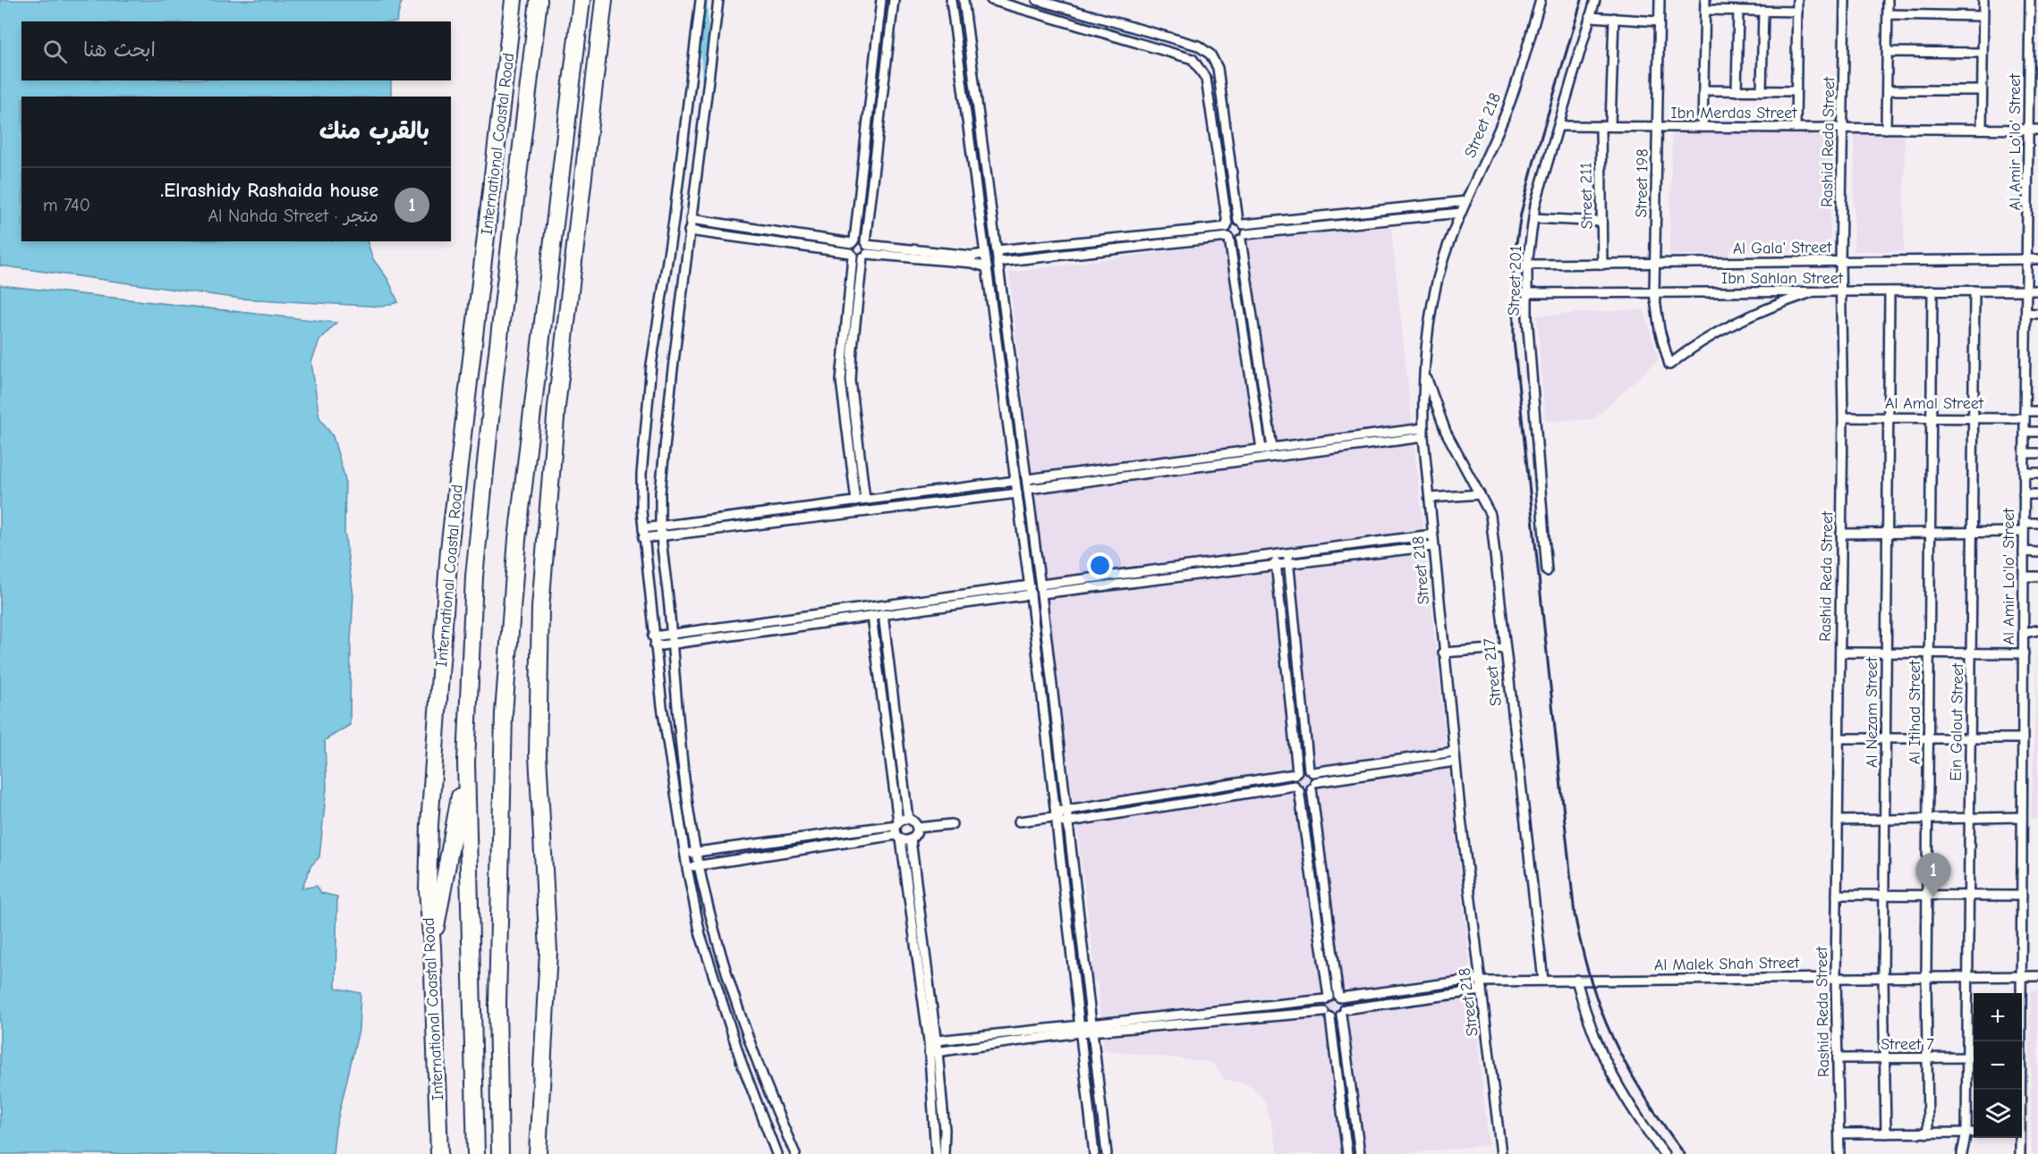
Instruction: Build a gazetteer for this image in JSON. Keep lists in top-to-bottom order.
{
  "streets": {
    "highway": ["International Coastal Road"],
    "street": [
      "Ibn Merdas Street",
      "Street 218",
      "Rashid Reda Street",
      "Al Amir Lo'lo' Street",
      "Street 198",
      "Street 211",
      "Al Gala' Street",
      "Ibn Sahlan Street",
      "Street 201",
      "Al Amal Street",
      "Street 217",
      "Al Nezam Street",
      "Al Itihad Street",
      "Ein Galout Street",
      "Al Malek Shah Street",
      "Street 7"
    ]
  },
  "crossings": [
    ["Ibn Merdas Street", "Rashid Reda Street"],
    ["Ibn Merdas Street", "Al Amir Lo'lo' Street"],
    ["Ibn Merdas Street", "Street 198"],
    ["Ibn Merdas Street", "Street 211"],
    ["Ibn Merdas Street", "Street 201"],
    ["Street 218", "Street 217"],
    ["Street 218", "Al Malek Shah Street"],
    ["Rashid Reda Street", "Al Gala' Street"],
    ["Rashid Reda Street", "Ibn Sahlan Street"],
    ["Rashid Reda Street", "Al Amal Street"],
    ["Rashid Reda Street", "Al Malek Shah Street"],
    ["Rashid Reda Street", "Street 7"],
    ["Al Amir Lo'lo' Street", "Al Gala' Street"],
    ["Al Amir Lo'lo' Street", "Ibn Sahlan Street"],
    ["Al Amir Lo'lo' Street", "Al Amal Street"],
    ["Al Amir Lo'lo' Street", "Al Malek Shah Street"],
    ["Street 198", "Al Gala' Street"],
    ["Street 198", "Ibn Sahlan Street"],
    ["Street 211", "Al Gala' Street"],
    ["Al Gala' Street", "Street 201"],
    ["Ibn Sahlan Street", "Street 201"],
    ["Ibn Sahlan Street", "Al Nezam Street"],
    ["Ibn Sahlan Street", "Al Itihad Street"],
    ["Ibn Sahlan Street", "Ein Galout Street"],
    ["Al Amal Street", "Al Nezam Street"],
    ["Al Amal Street", "Al Itihad Street"],
    ["Al Amal Street", "Ein Galout Street"],
    ["Street 217", "Al Malek Shah Street"],
    ["Al Nezam Street", "Al Malek Shah Street"],
    ["Al Nezam Street", "Street 7"],
    ["Al Itihad Street", "Al Malek Shah Street"],
    ["Al Itihad Street", "Street 7"],
    ["Ein Galout Street", "Al Malek Shah Street"],
    ["Ein Galout Street", "Street 7"]
  ],
  "page": {
    "search": "ابحث هنا",
    "heading": "بالقرب منك",
    "list": [
      {
        "mark": "1",
        "name": "Elrashidy Rashaida house.",
        "note": "متجر · Al Nahda Street",
        "value": "740 m"
      }
    ],
    "pins": "1",
    "map_buttons": ["+", "−"]
  }
}
